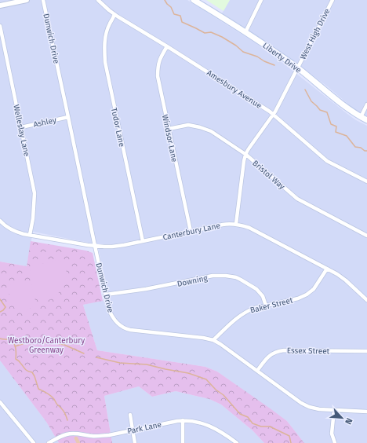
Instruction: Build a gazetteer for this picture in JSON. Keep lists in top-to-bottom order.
{
  "streets": {
    "main road": ["Liberty Drive"],
    "street": [
      "West High Drive",
      "Dunwich Drive",
      "Amesbury Avenue",
      "Ashley",
      "Tudor Lane",
      "Welleslay Lane",
      "Windsor Lane",
      "Bristol Way",
      "Canterbury Lane",
      "Downing",
      "Baker Street",
      "Essex Street",
      "Park Lane"
    ]
  },
  "crossings": [
    ["West High Drive", "Liberty Drive"],
    ["West High Drive", "Amesbury Avenue"],
    ["West High Drive", "Bristol Way"],
    ["West High Drive", "Canterbury Lane"],
    ["Dunwich Drive", "Ashley"],
    ["Dunwich Drive", "Canterbury Lane"],
    ["Dunwich Drive", "Downing"],
    ["Dunwich Drive", "Baker Street"],
    ["Dunwich Drive", "Essex Street"],
    ["Amesbury Avenue", "Tudor Lane"],
    ["Amesbury Avenue", "Windsor Lane"],
    ["Ashley", "Welleslay Lane"],
    ["Tudor Lane", "Canterbury Lane"],
    ["Welleslay Lane", "Canterbury Lane"],
    ["Windsor Lane", "Bristol Way"],
    ["Windsor Lane", "Canterbury Lane"],
    ["Canterbury Lane", "Baker Street"],
    ["Downing", "Baker Street"]
  ],
  "parks": ["Westboro/Canterbury Greenway"],
  "north": "bottom right"
}
